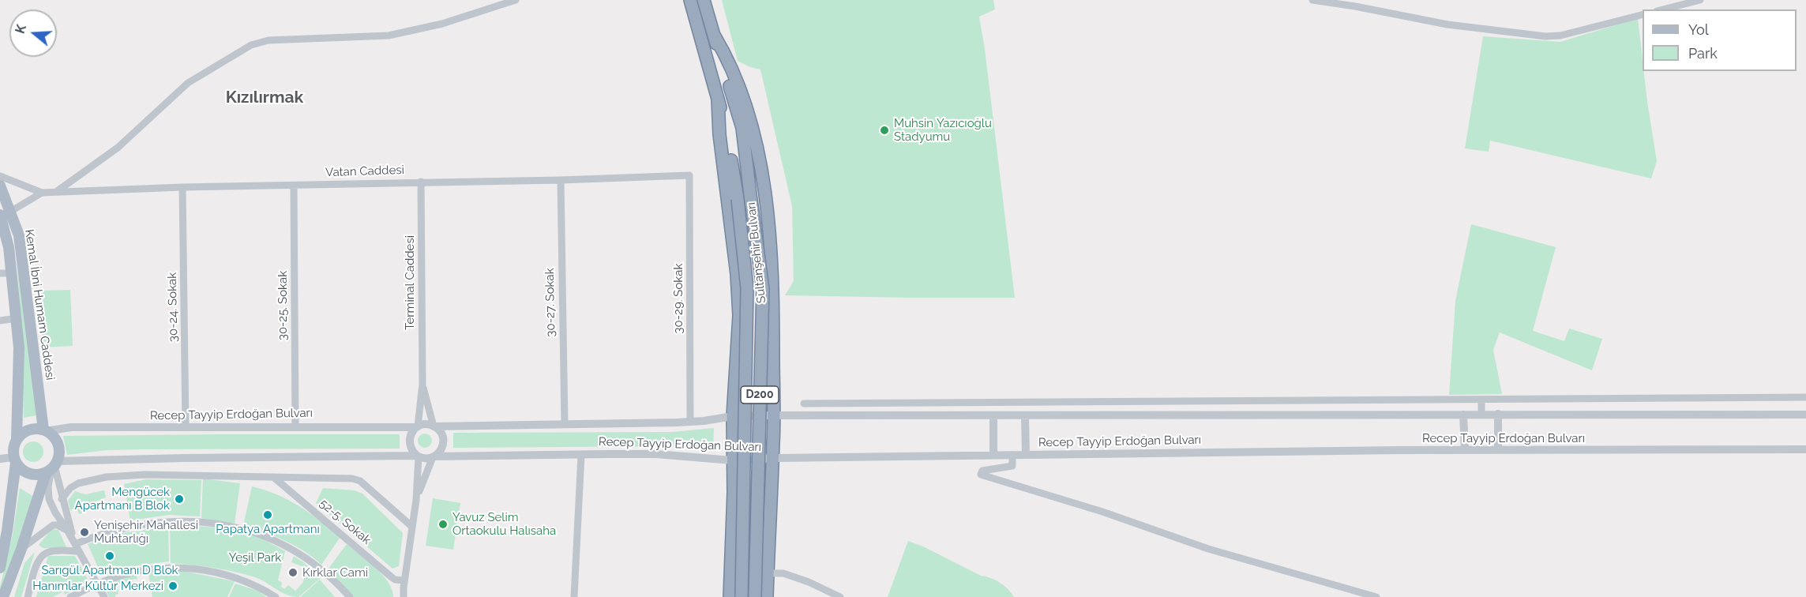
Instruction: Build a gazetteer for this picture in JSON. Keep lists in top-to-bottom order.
{
  "streets": {
    "highway": ["Sultanşehir Bulvarı", "D200"],
    "main road": ["Kemal İbni Humam Caddesi"],
    "street": [
      "Vatan Caddesi",
      "Terminal Caddesi",
      "30-29. Sokak",
      "30-27. Sokak",
      "30-25. Sokak",
      "30-24. Sokak",
      "Recep Tayyip Erdoğan Bulvarı",
      "52-5. Sokak"
    ]
  },
  "crossings": [
    ["Vatan Caddesi", "Terminal Caddesi"],
    ["Vatan Caddesi", "30-29. Sokak"],
    ["Vatan Caddesi", "30-27. Sokak"],
    ["Vatan Caddesi", "Kemal İbni Humam Caddesi"],
    ["Vatan Caddesi", "30-25. Sokak"],
    ["Vatan Caddesi", "30-24. Sokak"],
    ["Terminal Caddesi", "Recep Tayyip Erdoğan Bulvarı"],
    ["30-29. Sokak", "Recep Tayyip Erdoğan Bulvarı"],
    ["30-27. Sokak", "Recep Tayyip Erdoğan Bulvarı"],
    ["Kemal İbni Humam Caddesi", "Recep Tayyip Erdoğan Bulvarı"],
    ["30-25. Sokak", "Recep Tayyip Erdoğan Bulvarı"],
    ["30-24. Sokak", "Recep Tayyip Erdoğan Bulvarı"]
  ],
  "districts": ["Kızılırmak"],
  "parks": ["Yeşil Park"],
  "places": [
    "Muhsin Yazıcıoğlu Stadyumu",
    "Mengücek Apartmanı B Blok",
    "Papatya Apartmanı",
    "Yavuz Selim Ortaokulu Halısaha",
    "Yenişehir Mahallesi Muhtarlığı",
    "Sarıgül Apartmanı D Blok",
    "Kırklar Cami",
    "Hanımlar Kültür Merkezi"
  ],
  "legend": ["Yol", "Park"],
  "north": "left"
}
